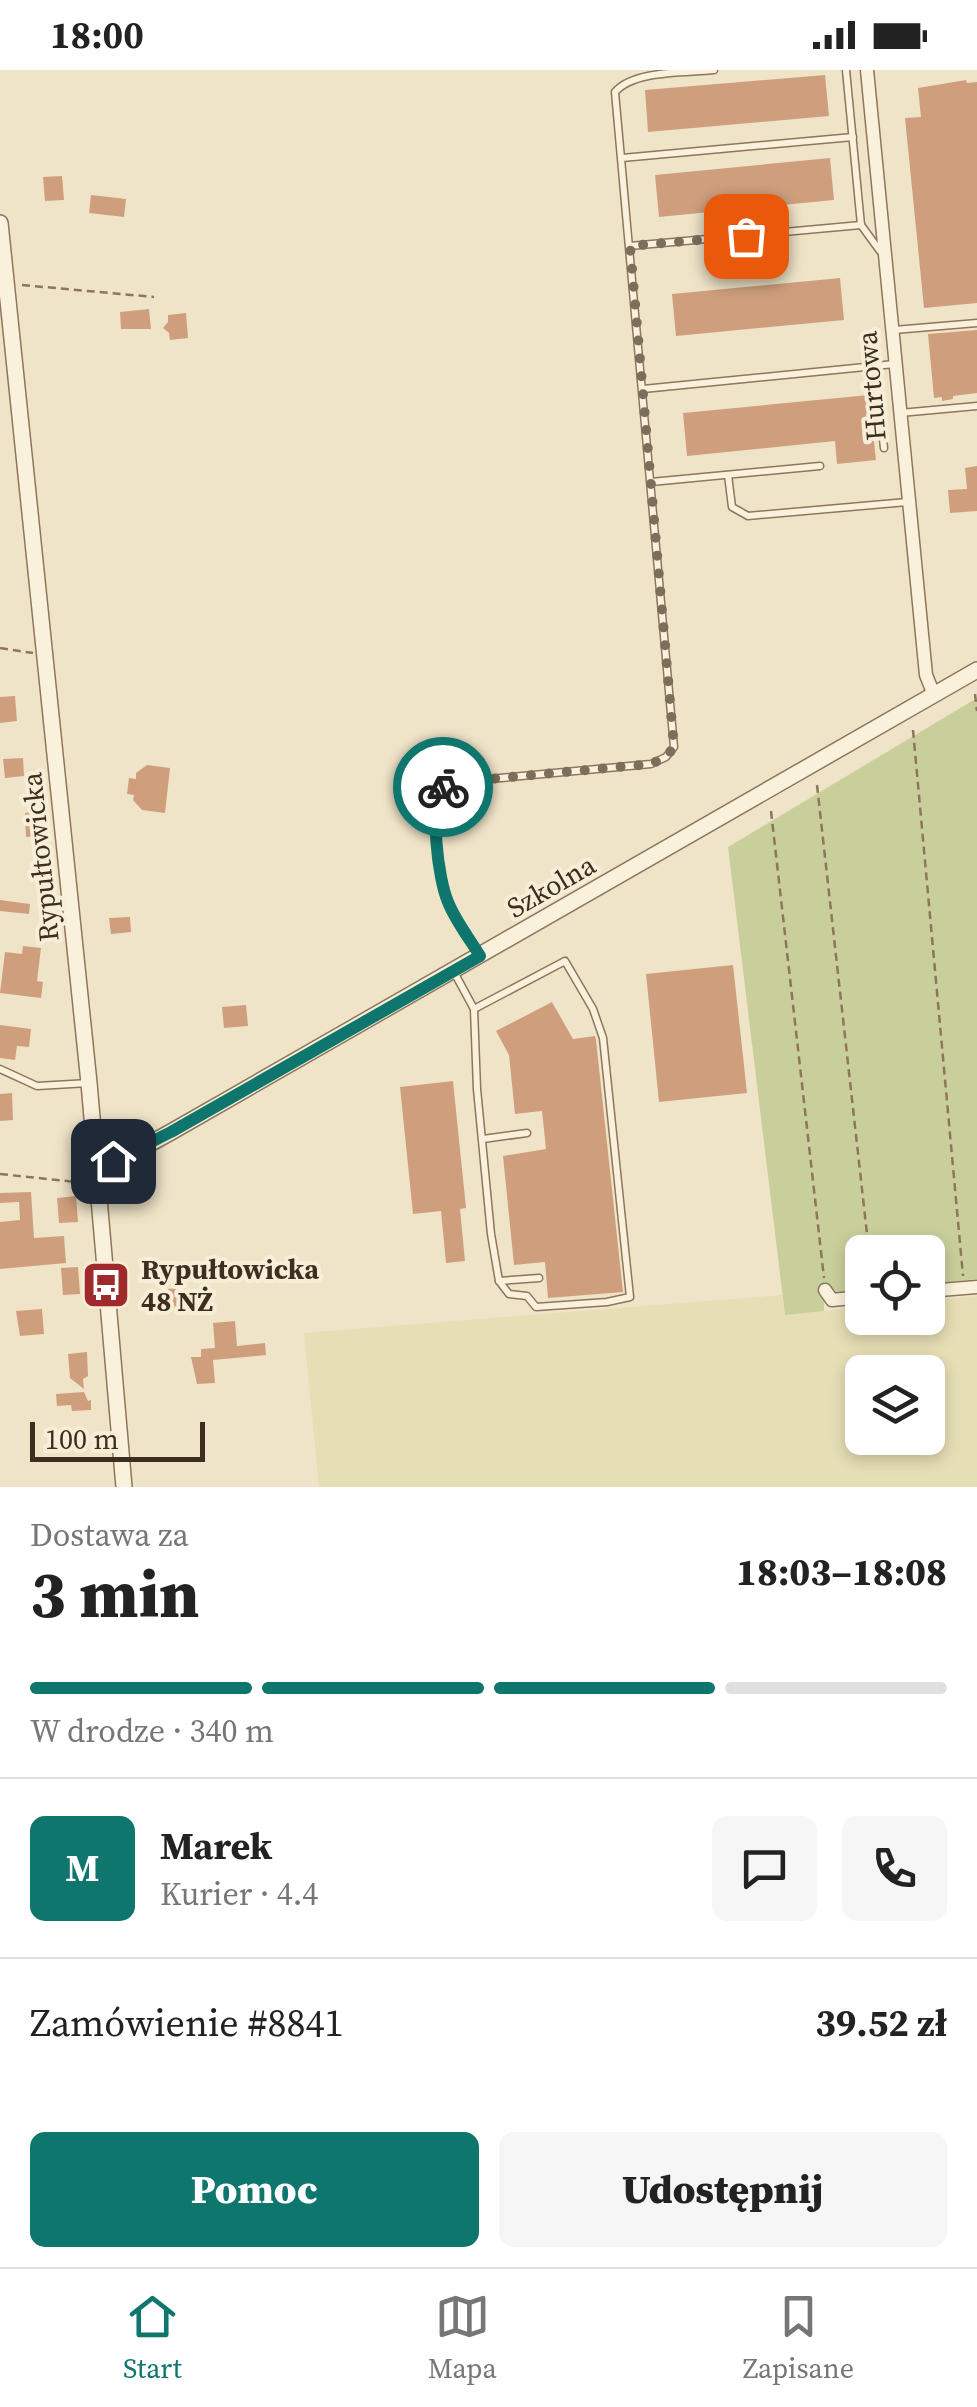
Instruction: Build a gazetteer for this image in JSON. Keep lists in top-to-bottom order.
{
  "streets": {
    "street": ["Hurtowa", "Rypułtowicka", "Szkolna"]
  },
  "crossings": [
    ["Hurtowa", "Szkolna"],
    ["Rypułtowicka", "Szkolna"]
  ],
  "places": {
    "bus stop": ["Rypułtowicka 48 NŻ"]
  },
  "scale_bar": "100 m",
  "page": {
    "status": "18:00",
    "scale": "100 m",
    "heading": ["3 min", "Dostawa za", "18:03–18:08"],
    "panel": [
      "Marek",
      "Kurier · 4.4",
      "Zamówienie #8841",
      "39.52 zł"
    ],
    "bar": "W drodze · 340 m",
    "round": "M",
    "buttons": ["Pomoc", "Udostępnij"],
    "tabs": ["Start", "Mapa", "Zapisane"]
  }
}
